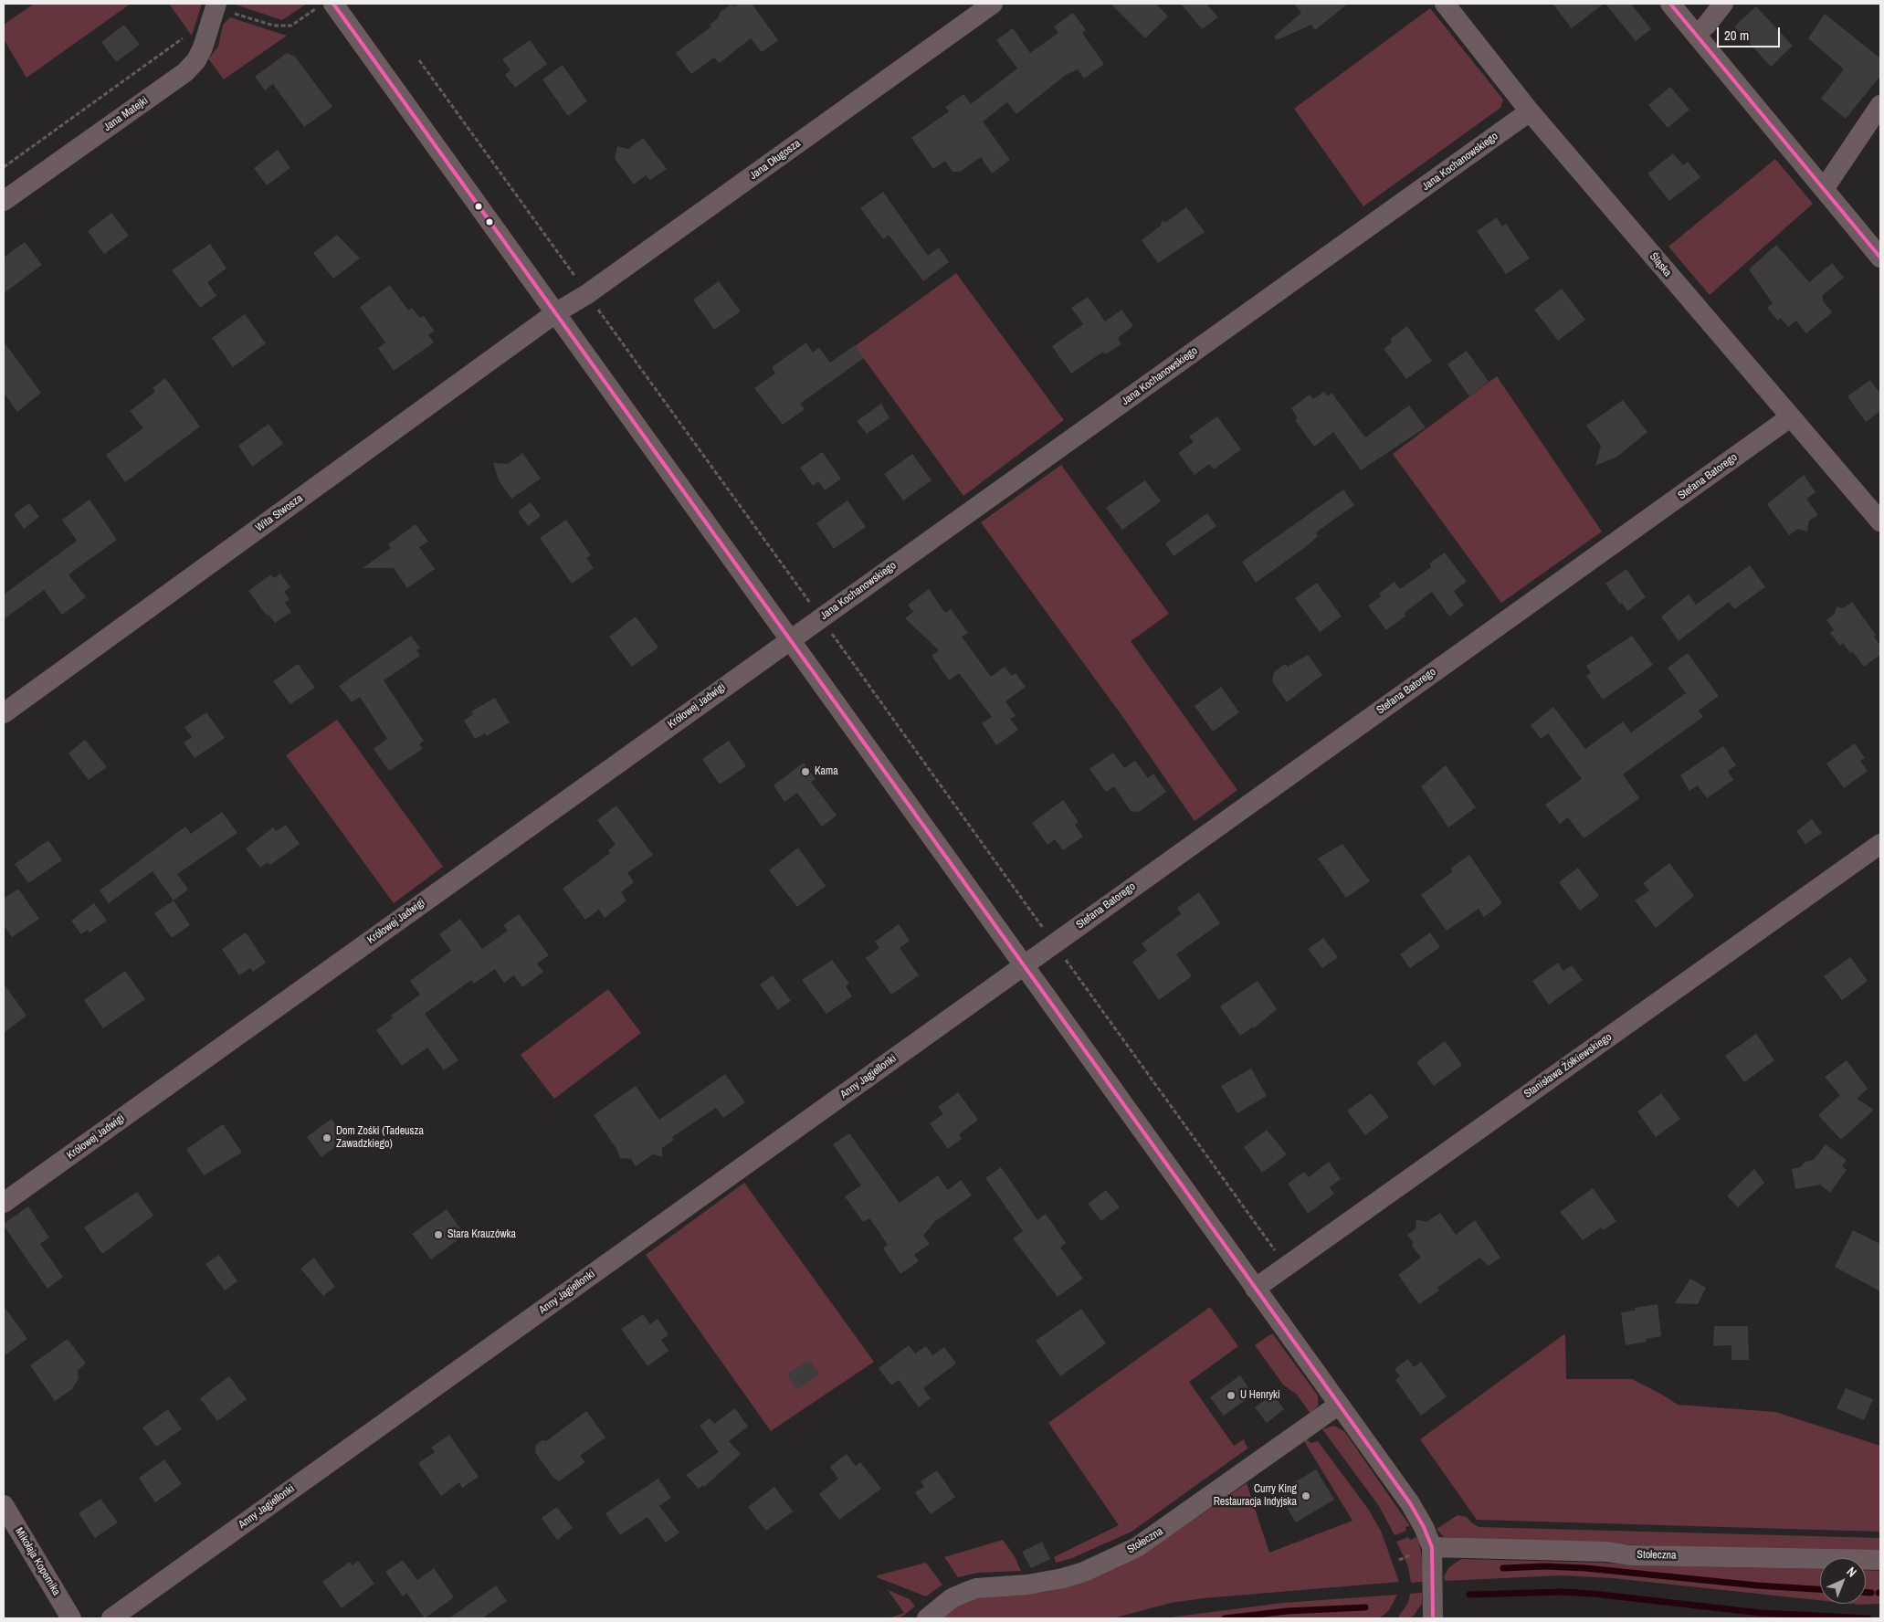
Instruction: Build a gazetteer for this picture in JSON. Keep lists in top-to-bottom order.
{
  "streets": {
    "street": [
      "Jana Matejki",
      "Jana Długosza",
      "Jana Kochanowskiego",
      "Śląska",
      "Stefana Batorego",
      "Wita Stwosza",
      "Królowej Jadwigi",
      "Stanisława Żółkiewskiego",
      "Anny Jagiellonki",
      "Stołeczna",
      "Mikołaja Kopernika"
    ]
  },
  "crossings": [
    ["Jana Długosza", "Wita Stwosza"],
    ["Jana Kochanowskiego", "Śląska"],
    ["Jana Kochanowskiego", "Królowej Jadwigi"],
    ["Śląska", "Stefana Batorego"],
    ["Stefana Batorego", "Anny Jagiellonki"]
  ],
  "places": [
    "Kama",
    "Dom Zośki (Tadeusza Zawadzkiego)",
    "Stara Krauzówka",
    "U Henryki",
    "Curry King Restauracja Indyjska"
  ],
  "scale_bar": "20 m",
  "north": "top right"
}
